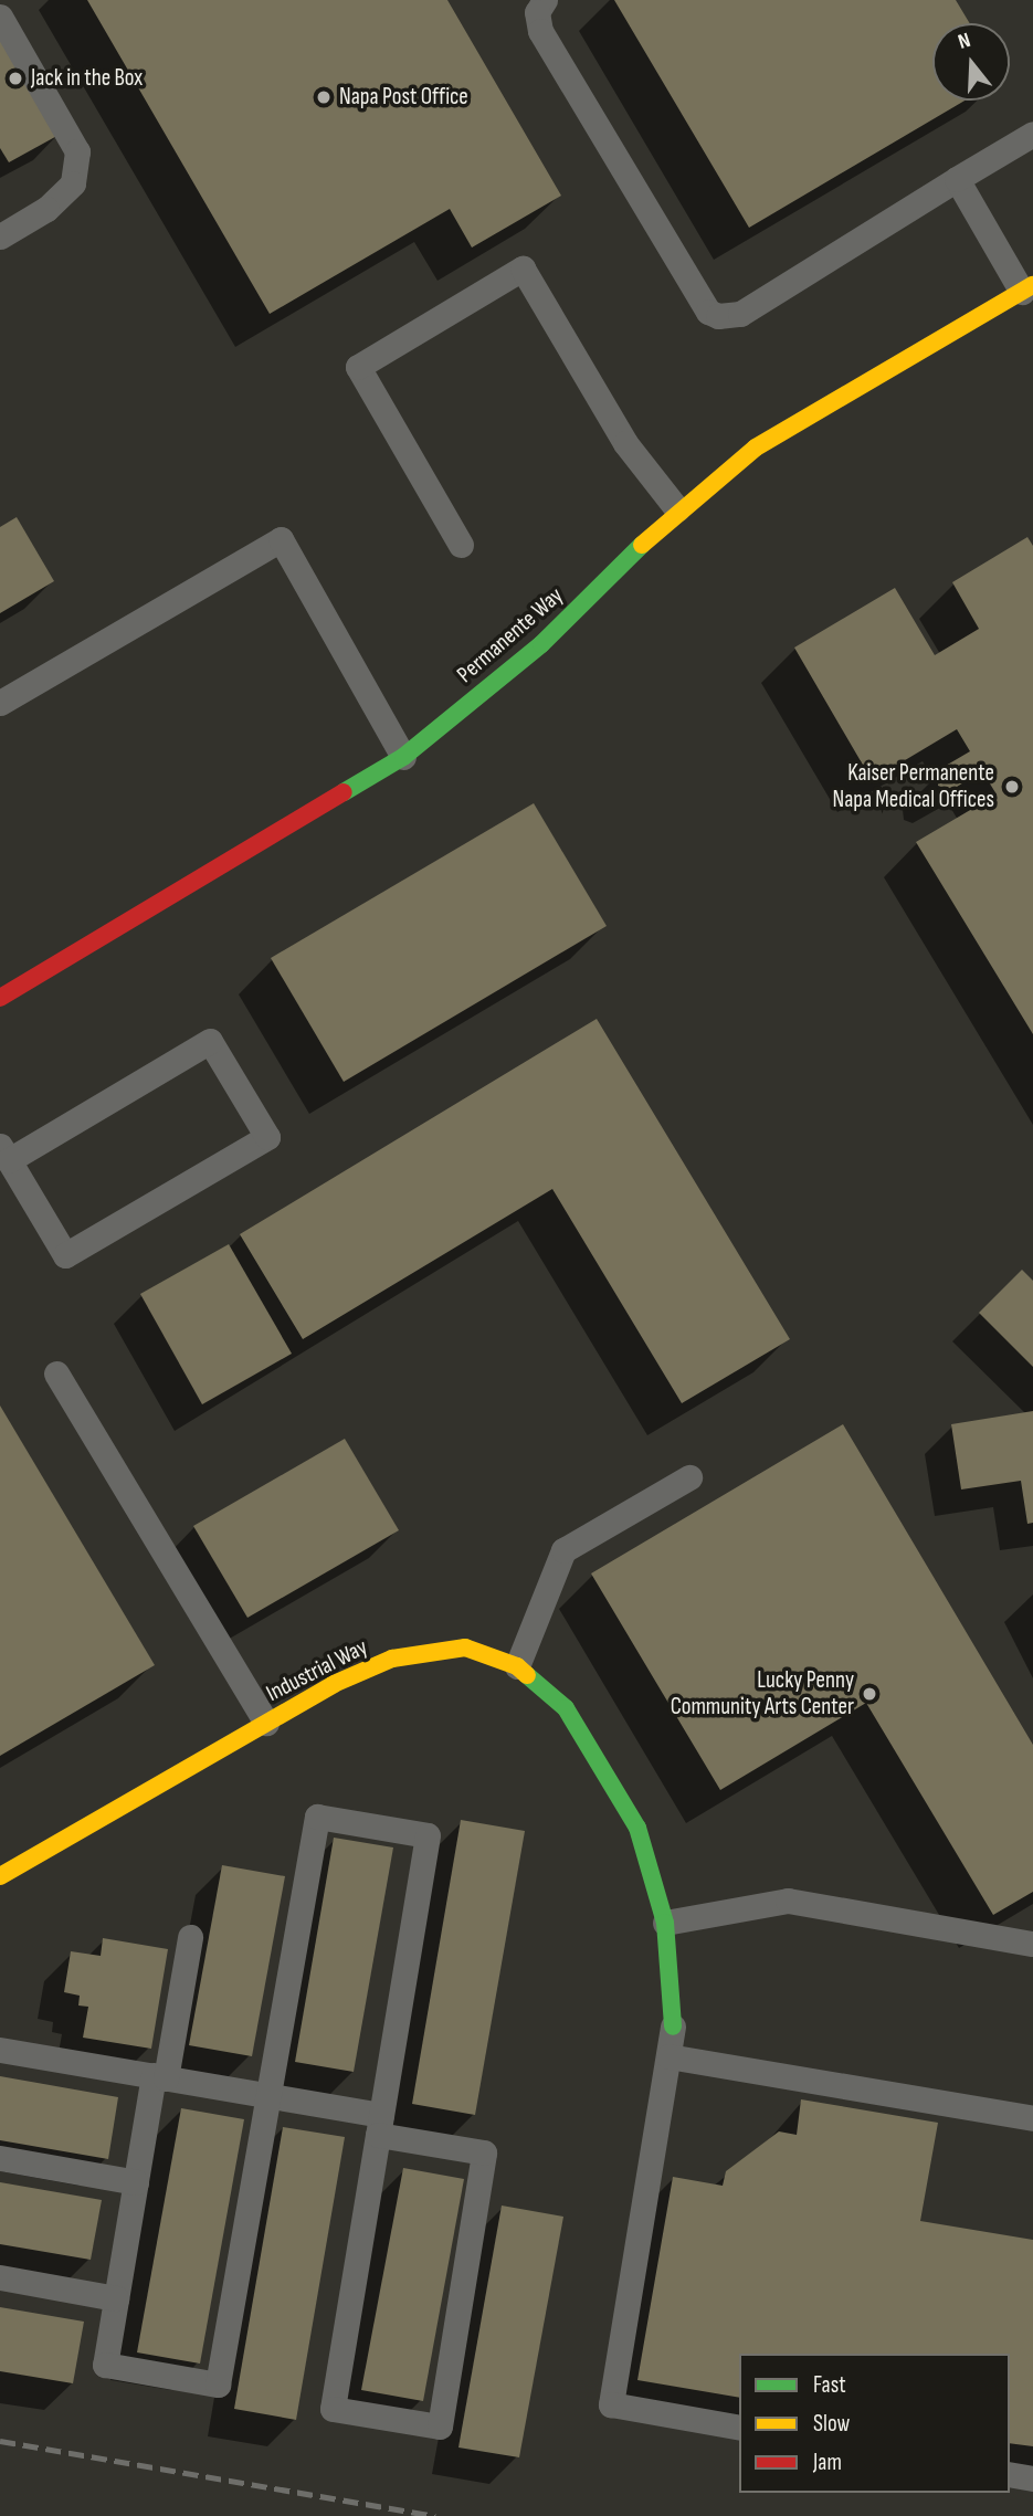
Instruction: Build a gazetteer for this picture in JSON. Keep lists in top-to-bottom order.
{
  "streets": {
    "street": ["Permanente Way", "Industrial Way"]
  },
  "places": [
    "Jack in the Box",
    "Napa Post Office",
    "Kaiser Permanente Napa Medical Offices",
    "Lucky Penny Community Arts Center"
  ],
  "legend": ["Fast", "Slow", "Jam"],
  "north": "top"
}
